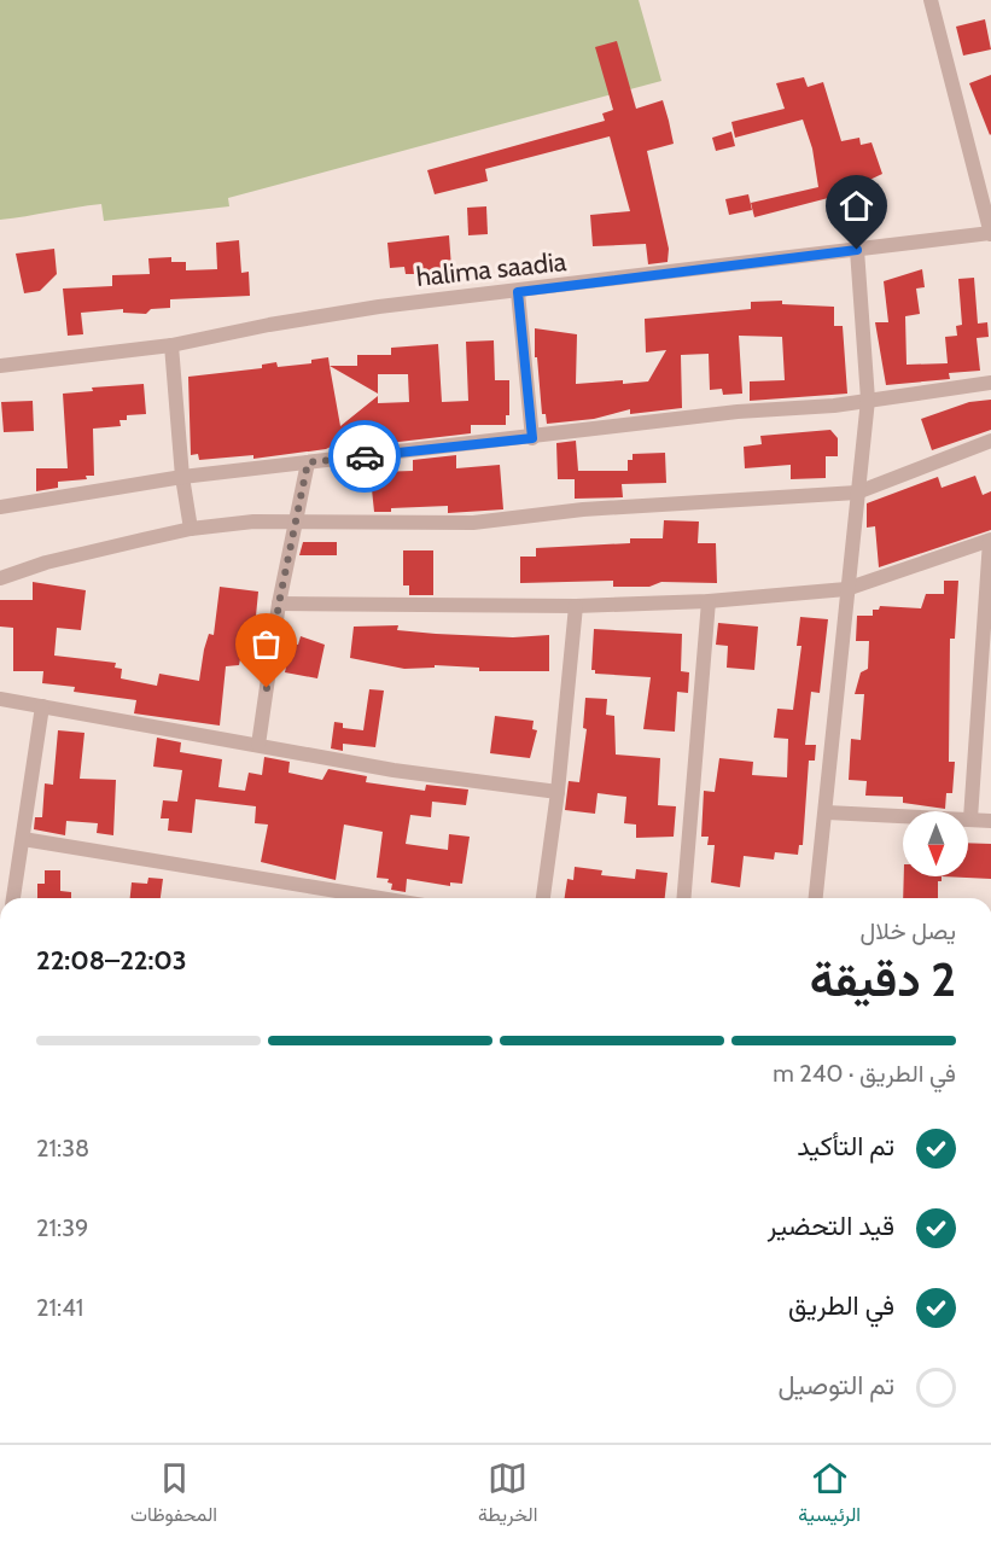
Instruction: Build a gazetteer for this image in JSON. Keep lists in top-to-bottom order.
{
  "streets": {
    "street": ["halima saadia"]
  },
  "north": "bottom",
  "page": {
    "heading": ["2 دقيقة", "يصل خلال", "22:03–22:08"],
    "bar": "في الطريق · 240 m",
    "list": [
      ["تم التأكيد", "21:38"],
      ["قيد التحضير", "21:39"],
      ["في الطريق", "21:41"],
      "تم التوصيل"
    ],
    "tabs": ["الرئيسية", "الخريطة", "المحفوظات"]
  }
}
